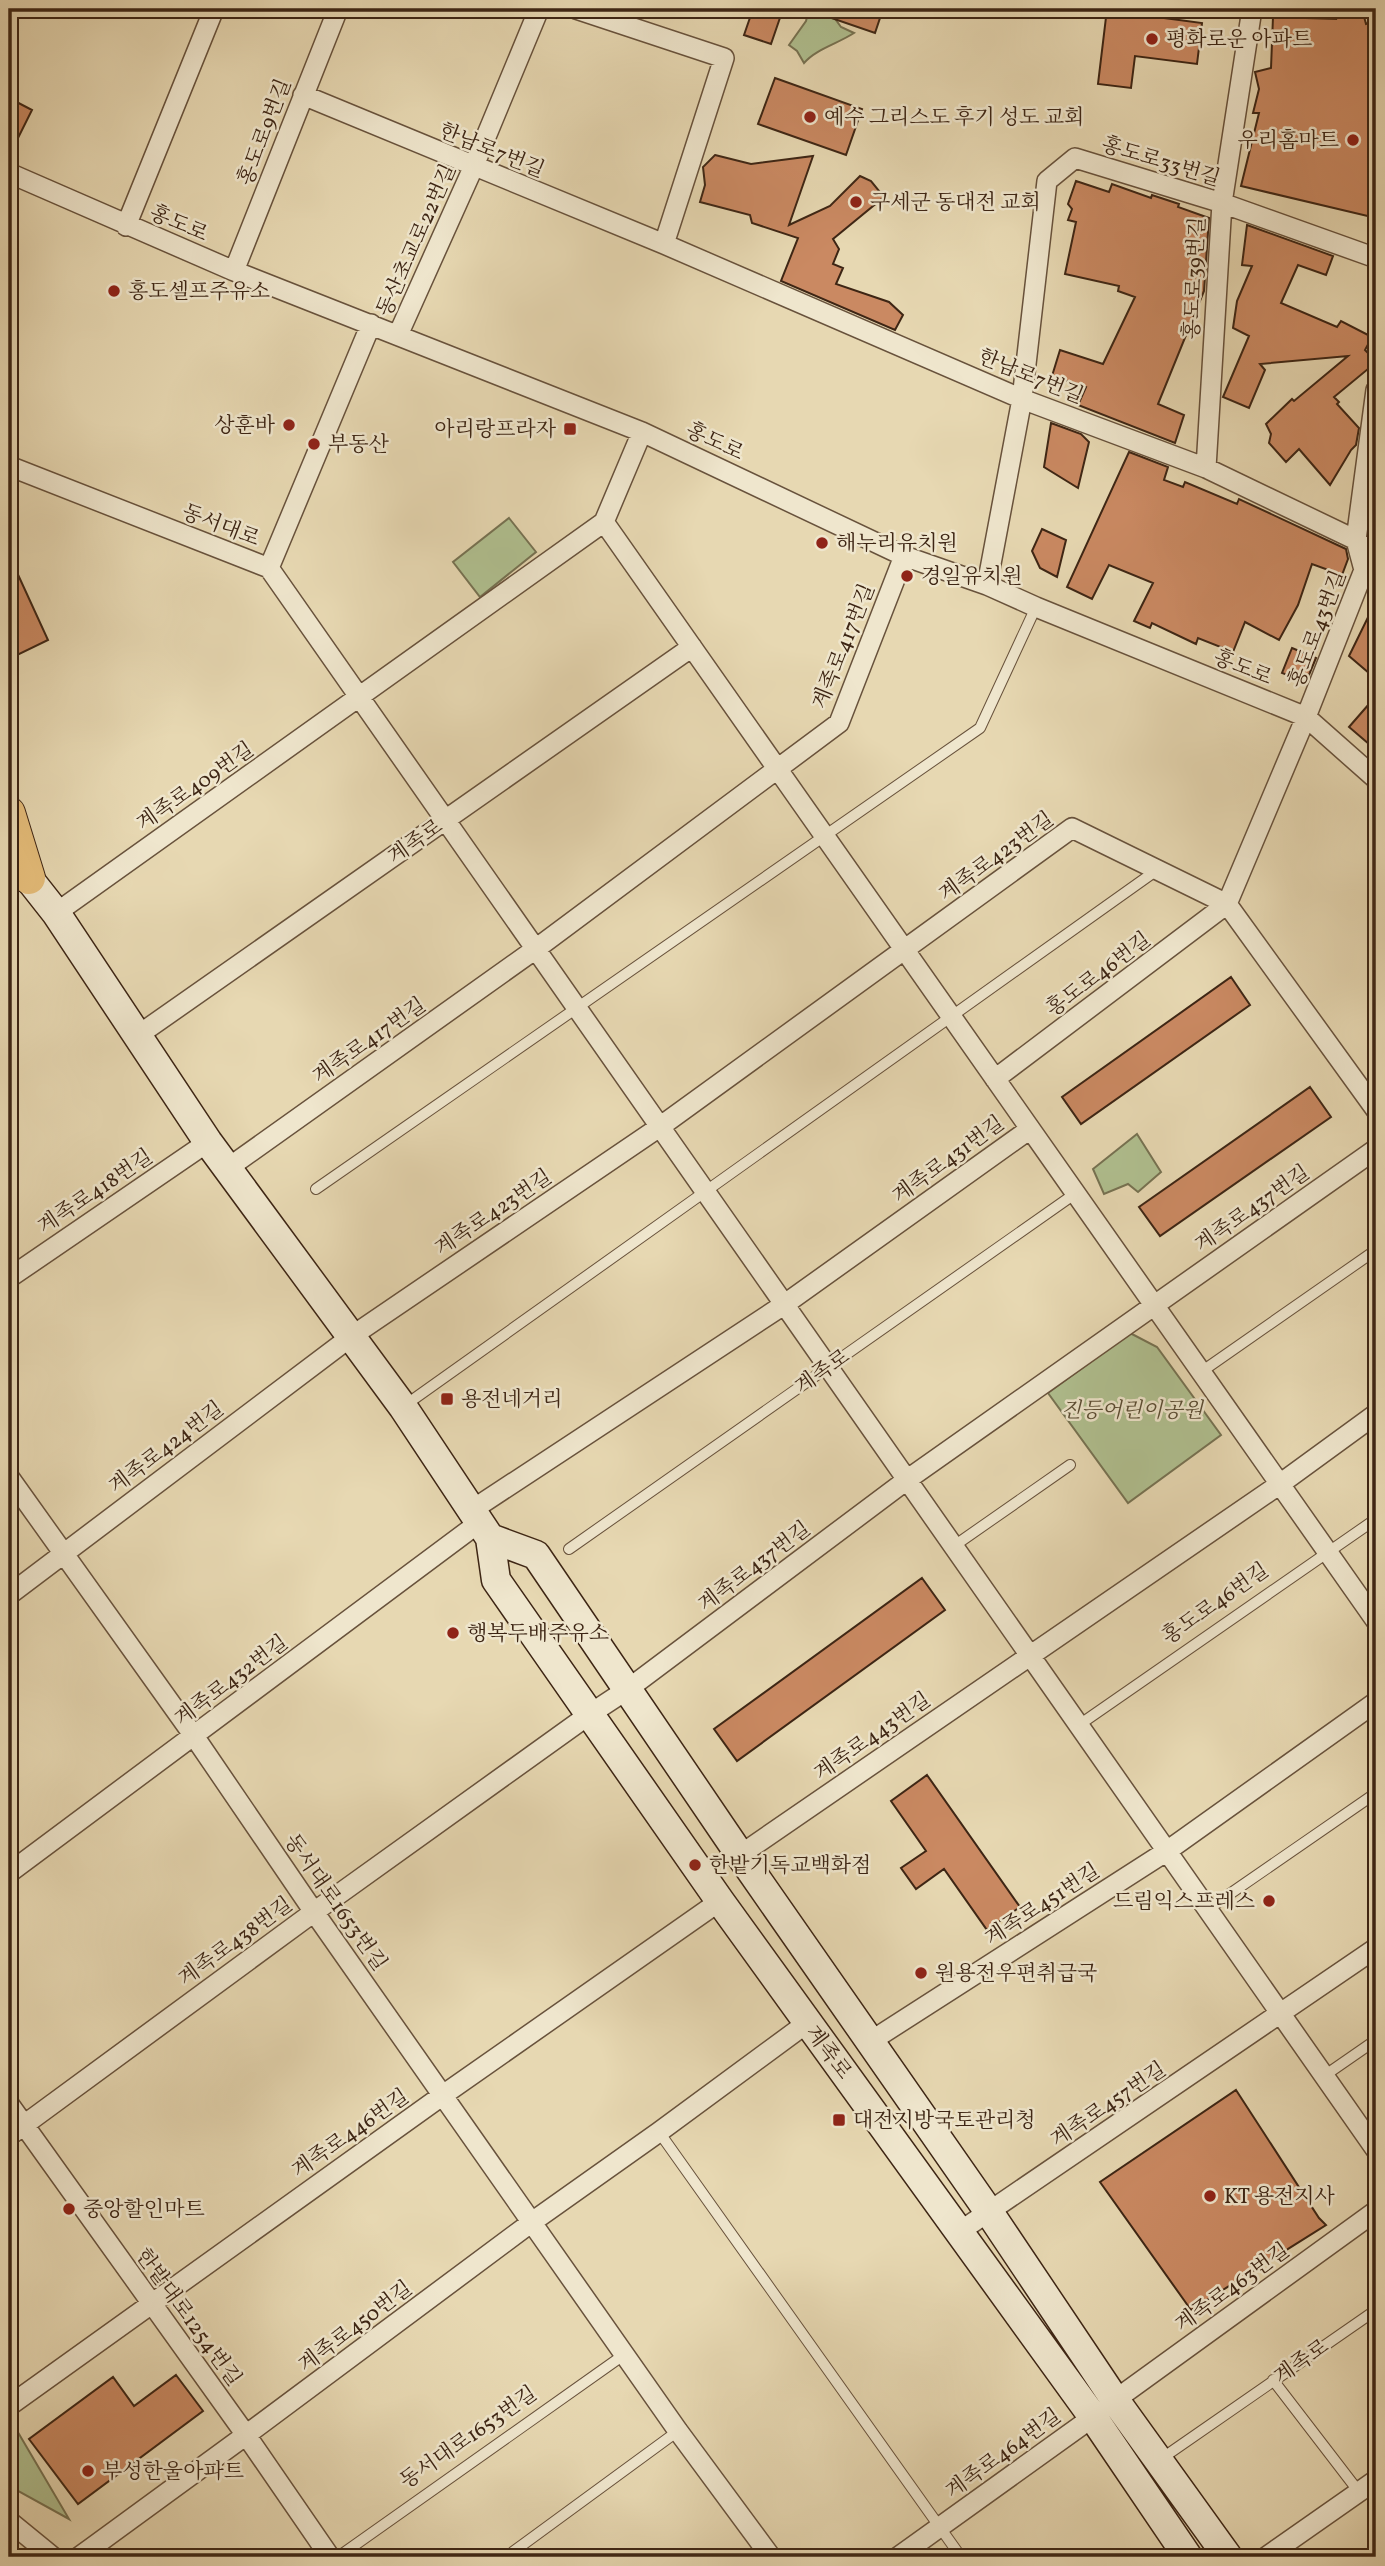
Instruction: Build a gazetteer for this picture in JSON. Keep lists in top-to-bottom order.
{
  "streets": {
    "main road": ["계족로"],
    "street": [
      "홍도로9번길",
      "한남로7번길",
      "홍도로33번길",
      "홍도로",
      "동산초교로22번길",
      "홍도로39번길",
      "동서대로",
      "홍도로43번길",
      "계족로417번길",
      "계족로409번길",
      "계족로423번길",
      "홍도로46번길",
      "계족로431번길",
      "계족로418번길",
      "계족로437번길",
      "계족로424번길",
      "계족로432번길",
      "계족로443번길",
      "동서대로1653번길",
      "계족로451번길",
      "계족로438번길",
      "계족로457번길",
      "계족로446번길",
      "계족로463번길",
      "한밭대로1254번길",
      "계족로450번길",
      "계족로464번길"
    ]
  },
  "crossings": [
    ["홍도로9번길", "한남로7번길"],
    ["홍도로9번길", "홍도로"],
    ["한남로7번길", "홍도로33번길"],
    ["한남로7번길", "동산초교로22번길"],
    ["한남로7번길", "홍도로39번길"],
    ["한남로7번길", "홍도로43번길"],
    ["홍도로33번길", "홍도로"],
    ["홍도로33번길", "홍도로39번길"],
    ["홍도로", "동산초교로22번길"],
    ["홍도로", "홍도로43번길"],
    ["홍도로", "계족로417번길"],
    ["동서대로", "계족로409번길"],
    ["계족로417번길", "계족로"],
    ["계족로409번길", "계족로"],
    ["계족로", "계족로423번길"],
    ["계족로", "계족로431번길"],
    ["계족로", "계족로418번길"],
    ["계족로", "계족로437번길"],
    ["계족로", "계족로424번길"],
    ["계족로", "계족로432번길"],
    ["계족로", "계족로443번길"],
    ["계족로", "계족로451번길"],
    ["계족로", "계족로438번길"],
    ["계족로", "계족로457번길"],
    ["계족로", "계족로446번길"],
    ["계족로", "계족로463번길"],
    ["계족로", "계족로450번길"],
    ["계족로", "계족로464번길"],
    ["계족로423번길", "홍도로46번길"],
    ["계족로423번길", "계족로424번길"],
    ["계족로431번길", "계족로437번길"],
    ["계족로431번길", "계족로432번길"],
    ["계족로437번길", "계족로438번길"],
    ["계족로424번길", "동서대로1653번길"],
    ["계족로432번길", "동서대로1653번길"],
    ["동서대로1653번길", "계족로438번길"],
    ["동서대로1653번길", "계족로446번길"],
    ["동서대로1653번길", "계족로450번길"],
    ["계족로438번길", "한밭대로1254번길"],
    ["계족로446번길", "한밭대로1254번길"],
    ["계족로463번길", "계족로464번길"],
    ["한밭대로1254번길", "계족로450번길"]
  ],
  "parks": ["진등어린이공원"],
  "places": {
    "other": [
      "평화로운 아파트",
      "예수 그리스도 후기 성도 교회",
      "우리홈마트",
      "구세군 동대전 교회",
      "홍도셀프주유소",
      "상훈바",
      "부동산",
      "해누리유치원",
      "경일유치원",
      "행복두배주유소",
      "한밭기독교백화점",
      "드림익스프레스",
      "원용전우편취급국",
      "KT 용전지사",
      "중앙할인마트",
      "부성한울아파트"
    ],
    "transit": ["아리랑프라자", "용전네거리", "대전지방국토관리청"]
  }
}
